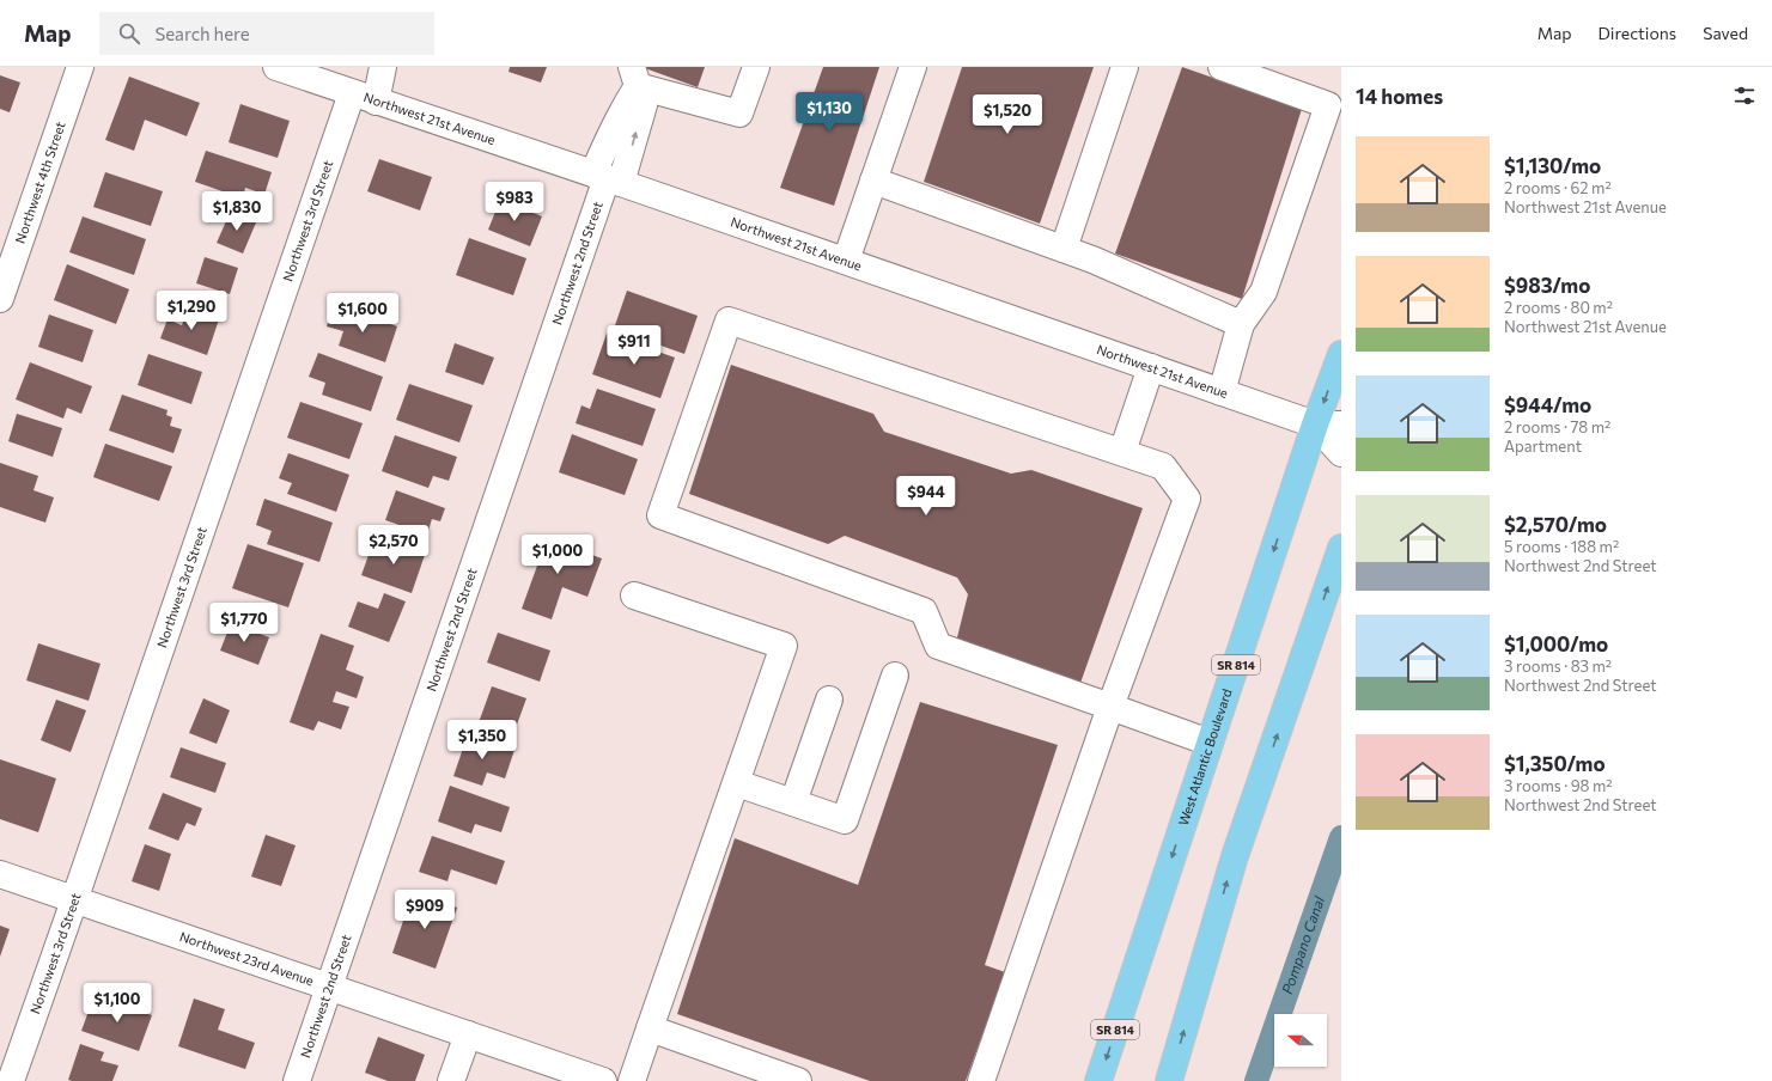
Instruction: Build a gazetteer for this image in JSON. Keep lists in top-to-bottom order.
{
  "streets": {
    "main road": ["SR 814", "West Atlantic Boulevard"],
    "street": [
      "Northwest 21st Avenue",
      "Northwest 4th Street",
      "Northwest 3rd Street",
      "Northwest 2nd Street",
      "Northwest 23rd Avenue"
    ]
  },
  "crossings": [
    ["Northwest 21st Avenue", "Northwest 3rd Street"],
    ["Northwest 21st Avenue", "Northwest 2nd Street"],
    ["Northwest 21st Avenue", "West Atlantic Boulevard"],
    ["Northwest 3rd Street", "Northwest 23rd Avenue"],
    ["Northwest 2nd Street", "Northwest 23rd Avenue"]
  ],
  "water": ["Pompano Canal"],
  "north": "left",
  "page": {
    "header": "Map",
    "search": "Search here",
    "nav": ["Map", "Directions", "Saved"],
    "heading": "14 homes",
    "price": [
      "$1,130",
      "$1,520",
      "$983",
      "$1,830",
      "$1,290",
      "$1,600",
      "$911",
      "$944",
      "$2,570",
      "$1,000",
      "$1,770",
      "$1,350",
      "$909",
      "$1,100"
    ],
    "list": [
      {
        "name": "$1,130/mo",
        "note": "2 rooms · 62 m² · Northwest 21st Avenue"
      },
      {
        "name": "$983/mo",
        "note": "2 rooms · 80 m² · Northwest 21st Avenue"
      },
      {
        "name": "$944/mo",
        "note": "2 rooms · 78 m² · Apartment"
      },
      {
        "name": "$2,570/mo",
        "note": "5 rooms · 188 m² · Northwest 2nd Street"
      },
      {
        "name": "$1,000/mo",
        "note": "3 rooms · 83 m² · Northwest 2nd Street"
      },
      {
        "name": "$1,350/mo",
        "note": "3 rooms · 98 m² · Northwest 2nd Street"
      }
    ]
  }
}
